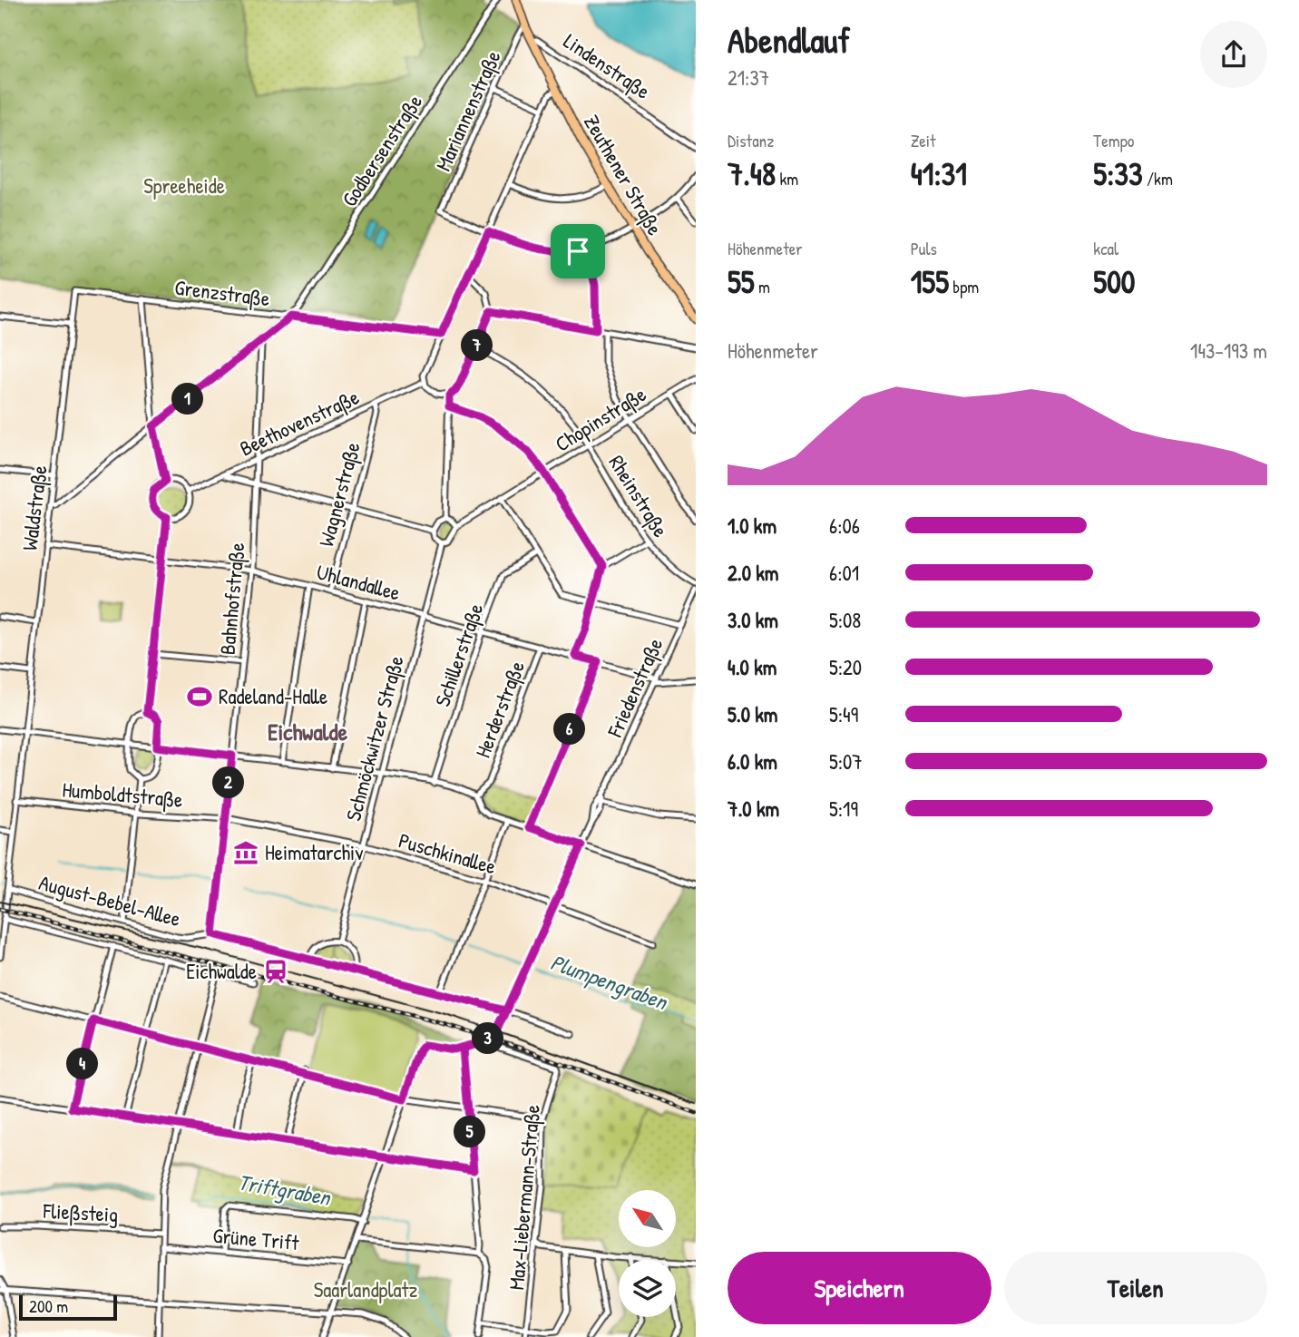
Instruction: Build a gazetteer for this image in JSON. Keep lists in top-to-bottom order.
{
  "streets": {
    "main road": ["Lindenstraße", "Zeuthener Straße"],
    "street": [
      "Mariannenstraße",
      "Godbersenstraße",
      "Grenzstraße",
      "Chopinstraße",
      "Beethovenstraße",
      "Wagnerstraße",
      "Rheinstraße",
      "Waldstraße",
      "Uhlandallee",
      "Bahnhofstraße",
      "Schillerstraße",
      "Friedenstraße",
      "Herderstraße",
      "Schmöckwitzer Straße",
      "Humboldtstraße",
      "Puschkinallee",
      "August-Bebel-Allee",
      "Max-Liebermann-Straße",
      "Fließsteig",
      "Grüne Trift"
    ]
  },
  "crossings": [
    ["Lindenstraße", "Mariannenstraße"],
    ["Lindenstraße", "Zeuthener Straße"],
    ["Godbersenstraße", "Grenzstraße"],
    ["Godbersenstraße", "Waldstraße"],
    ["Godbersenstraße", "Bahnhofstraße"],
    ["Grenzstraße", "Waldstraße"],
    ["Chopinstraße", "Rheinstraße"],
    ["Chopinstraße", "Schmöckwitzer Straße"],
    ["Beethovenstraße", "Wagnerstraße"],
    ["Beethovenstraße", "Bahnhofstraße"],
    ["Wagnerstraße", "Uhlandallee"],
    ["Waldstraße", "Uhlandallee"],
    ["Waldstraße", "Humboldtstraße"],
    ["Waldstraße", "August-Bebel-Allee"],
    ["Uhlandallee", "Bahnhofstraße"],
    ["Uhlandallee", "Schillerstraße"],
    ["Uhlandallee", "Friedenstraße"],
    ["Uhlandallee", "Herderstraße"],
    ["Uhlandallee", "Schmöckwitzer Straße"],
    ["Bahnhofstraße", "Humboldtstraße"],
    ["Bahnhofstraße", "Puschkinallee"],
    ["Bahnhofstraße", "August-Bebel-Allee"],
    ["Friedenstraße", "Puschkinallee"],
    ["Friedenstraße", "August-Bebel-Allee"],
    ["Schmöckwitzer Straße", "Puschkinallee"],
    ["Humboldtstraße", "Puschkinallee"]
  ],
  "districts": ["Eichwalde"],
  "water": ["Plumpengraben", "Triftgraben"],
  "parks": ["Spreeheide", "Saarlandplatz"],
  "places": {
    "sports": ["Radeland-Halle"],
    "museum": ["Heimatarchiv"],
    "station": ["Eichwalde"]
  },
  "scale_bar": "200 m",
  "north": "top left",
  "page": {
    "heading": ["Abendlauf", "21:37"],
    "stats": [
      ["Distanz", "7.48 km"],
      ["Zeit", "41:31"],
      ["Tempo", "5:33 /km"],
      ["Höhenmeter", "55 m"],
      ["Puls", "155 bpm"],
      ["kcal", "500"]
    ],
    "chart": ["Höhenmeter", "143–193 m"],
    "pins": [
      "7",
      "1",
      "6",
      "2",
      "3",
      "4",
      "5"
    ],
    "list": [
      {
        "name": "1.0 km",
        "note": "6:06"
      },
      {
        "name": "2.0 km",
        "note": "6:01"
      },
      {
        "name": "3.0 km",
        "note": "5:08"
      },
      {
        "name": "4.0 km",
        "note": "5:20"
      },
      {
        "name": "5.0 km",
        "note": "5:49"
      },
      {
        "name": "6.0 km",
        "note": "5:07"
      },
      {
        "name": "7.0 km",
        "note": "5:19"
      }
    ],
    "buttons": ["Speichern", "Teilen"],
    "scale": "200 m"
  }
}
